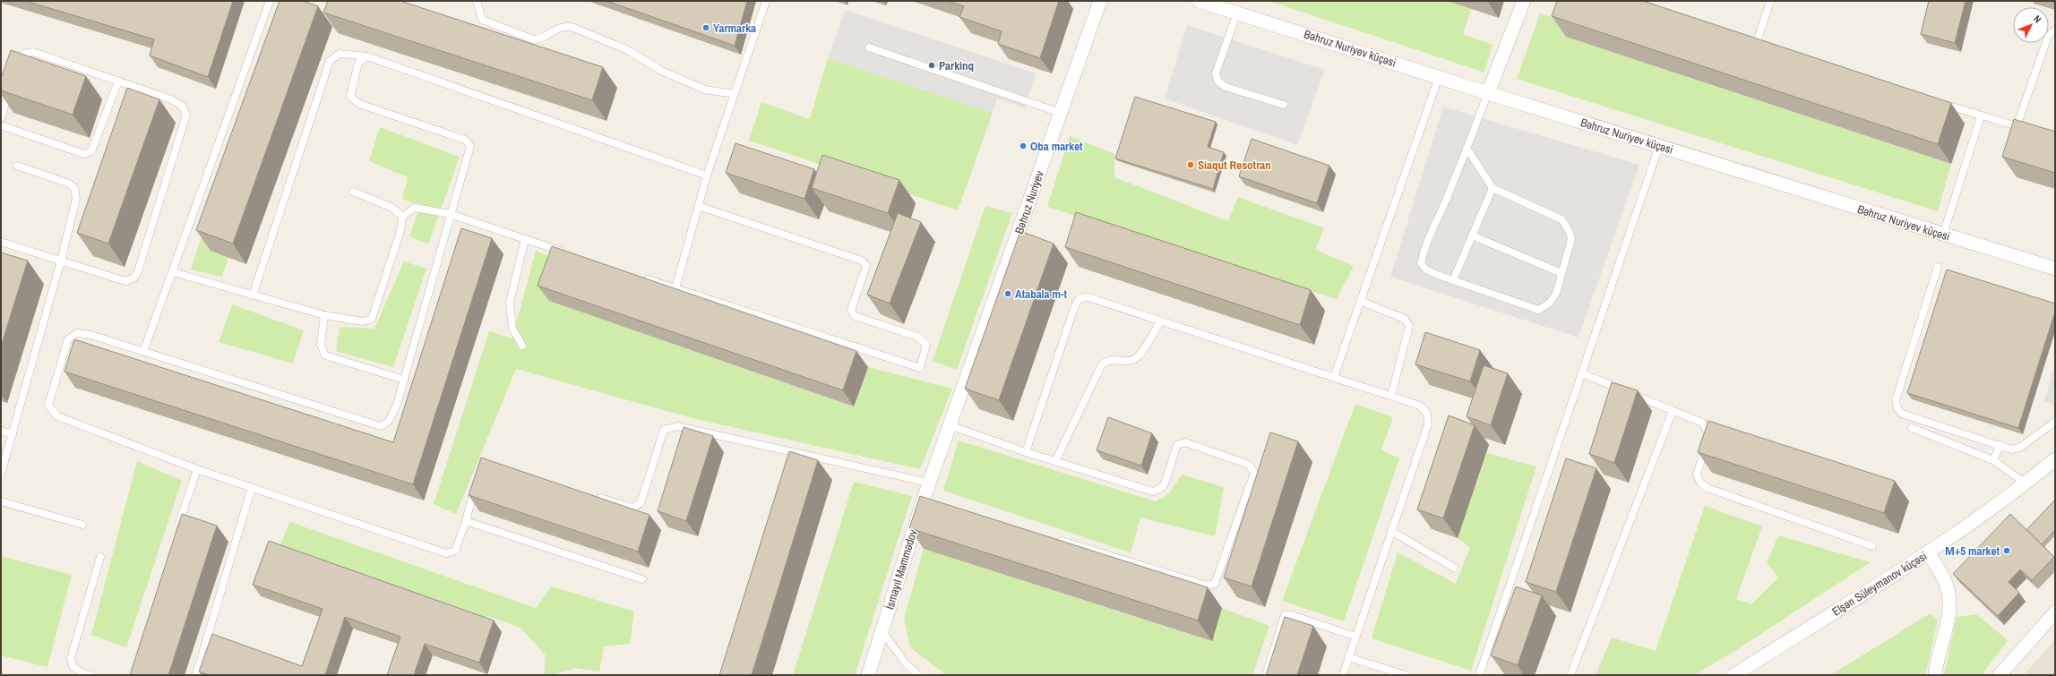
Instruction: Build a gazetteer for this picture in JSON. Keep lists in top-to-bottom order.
{
  "streets": {
    "street": [
      "Bəhruz Nuriyev küçəsi",
      "Bəhruz Nuriyev",
      "İsmayıl Məmmədov",
      "Elşən Süleymanov küçəsi"
    ]
  },
  "crossings": [
    ["Bəhruz Nuriyev", "İsmayıl Məmmədov"]
  ],
  "places": [
    "Yarmarka",
    "Parkinq",
    "Oba market",
    "Siaqut Resotran",
    "Atabala m-t",
    "М+5 market"
  ],
  "north": "top right"
}
